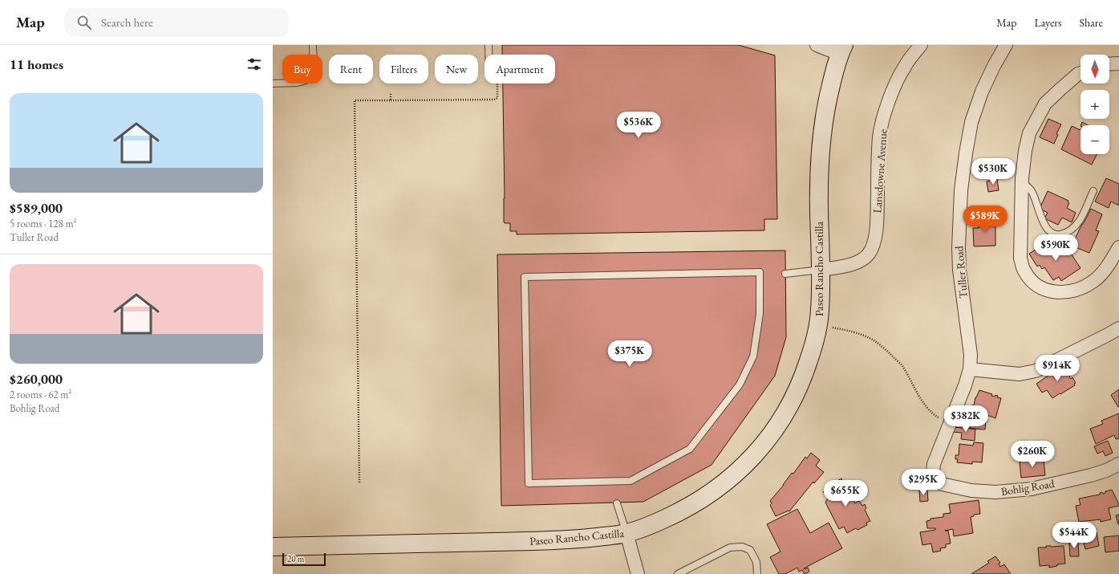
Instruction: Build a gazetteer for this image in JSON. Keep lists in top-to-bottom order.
{
  "streets": {
    "street": [
      "Lansdowne Avenue",
      "Paseo Rancho Castilla",
      "Tuller Road",
      "Bohlig Road"
    ]
  },
  "crossings": [
    ["Lansdowne Avenue", "Paseo Rancho Castilla"],
    ["Tuller Road", "Bohlig Road"]
  ],
  "scale_bar": "20 m",
  "north": "bottom",
  "page": {
    "header": "Map",
    "search": "Search here",
    "nav": ["Map", "Layers", "Share"],
    "heading": "11 homes",
    "map_buttons": ["+", "−"],
    "chip": [
      "Buy",
      "Rent",
      "Filters",
      "New",
      "Apartment"
    ],
    "list": [
      {
        "name": "$589,000",
        "note": "5 rooms · 128 m² · Tuller Road"
      },
      {
        "name": "$260,000",
        "note": "2 rooms · 62 m² · Bohlig Road"
      }
    ],
    "price": [
      "$536K",
      "$530K",
      "$589K",
      "$590K",
      "$375K",
      "$914K",
      "$382K",
      "$260K",
      "$295K",
      "$655K",
      "$544K"
    ],
    "scale": "20 m"
  }
}
